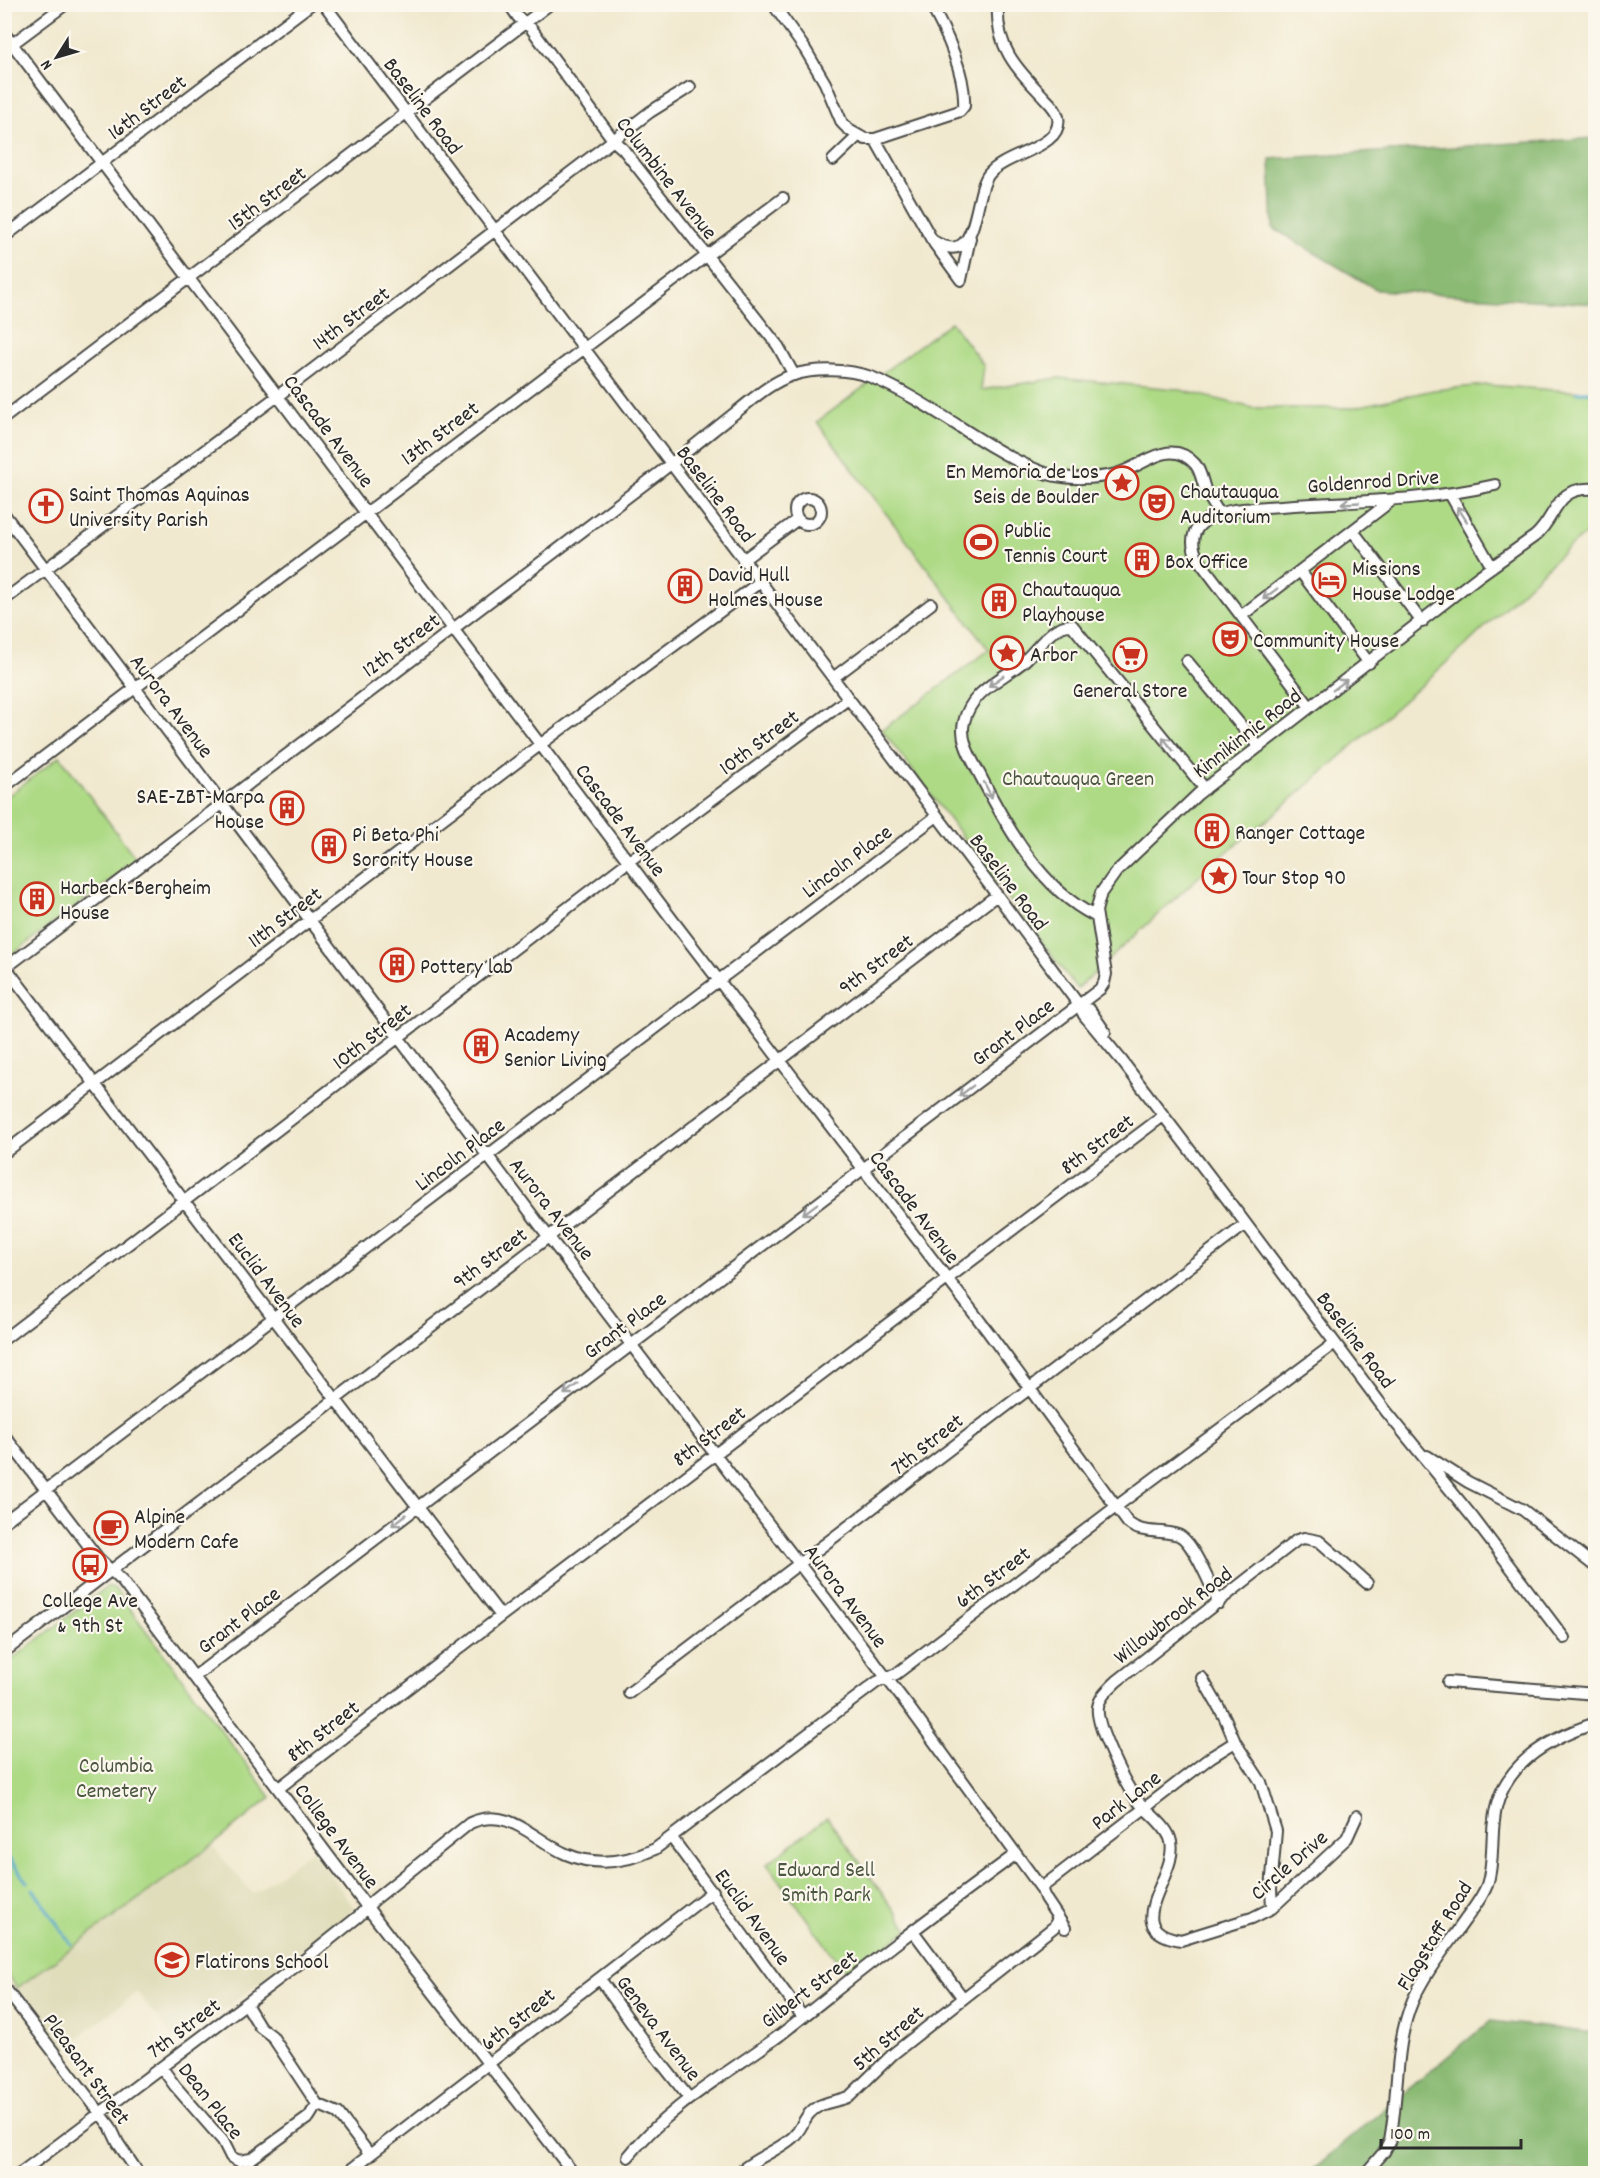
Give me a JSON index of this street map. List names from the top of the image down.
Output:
{
  "streets": {
    "street": [
      "Baseline Road",
      "16th Street",
      "Columbine Avenue",
      "15th Street",
      "14th Street",
      "Cascade Avenue",
      "13th Street",
      "Goldenrod Drive",
      "12th Street",
      "Aurora Avenue",
      "Kinnikinnic Road",
      "10th Street",
      "Lincoln Place",
      "11th Street",
      "9th Street",
      "Grant Place",
      "8th Street",
      "Euclid Avenue",
      "7th Street",
      "6th Street",
      "Willowbrook Road",
      "Park Lane",
      "College Avenue",
      "Circle Drive",
      "Flagstaff Road",
      "Gilbert Street",
      "Geneva Avenue",
      "5th Street",
      "Pleasant Street",
      "Dean Place"
    ]
  },
  "crossings": [
    ["Baseline Road", "15th Street"],
    ["Baseline Road", "14th Street"],
    ["Baseline Road", "13th Street"],
    ["Baseline Road", "12th Street"],
    ["Baseline Road", "10th Street"],
    ["Baseline Road", "Lincoln Place"],
    ["Baseline Road", "11th Street"],
    ["Baseline Road", "9th Street"],
    ["Baseline Road", "Grant Place"],
    ["Baseline Road", "8th Street"],
    ["Baseline Road", "7th Street"],
    ["Baseline Road", "6th Street"],
    ["16th Street", "Cascade Avenue"],
    ["Columbine Avenue", "15th Street"],
    ["Columbine Avenue", "14th Street"],
    ["Columbine Avenue", "13th Street"],
    ["Columbine Avenue", "12th Street"],
    ["15th Street", "Cascade Avenue"],
    ["14th Street", "Cascade Avenue"],
    ["14th Street", "Aurora Avenue"],
    ["Cascade Avenue", "13th Street"],
    ["Cascade Avenue", "12th Street"],
    ["Cascade Avenue", "10th Street"],
    ["Cascade Avenue", "Lincoln Place"],
    ["Cascade Avenue", "11th Street"],
    ["Cascade Avenue", "9th Street"],
    ["Cascade Avenue", "Grant Place"],
    ["Cascade Avenue", "8th Street"],
    ["Cascade Avenue", "7th Street"],
    ["Cascade Avenue", "6th Street"],
    ["Cascade Avenue", "Willowbrook Road"],
    ["13th Street", "Aurora Avenue"],
    ["Goldenrod Drive", "12th Street"],
    ["12th Street", "Aurora Avenue"],
    ["12th Street", "Euclid Avenue"],
    ["Aurora Avenue", "10th Street"],
    ["Aurora Avenue", "Lincoln Place"],
    ["Aurora Avenue", "11th Street"],
    ["Aurora Avenue", "9th Street"],
    ["Aurora Avenue", "Grant Place"],
    ["Aurora Avenue", "8th Street"],
    ["Aurora Avenue", "7th Street"],
    ["Aurora Avenue", "6th Street"],
    ["Aurora Avenue", "Park Lane"],
    ["Aurora Avenue", "Gilbert Street"],
    ["Aurora Avenue", "5th Street"],
    ["10th Street", "Euclid Avenue"],
    ["Lincoln Place", "Euclid Avenue"],
    ["Lincoln Place", "College Avenue"],
    ["11th Street", "Euclid Avenue"],
    ["9th Street", "Euclid Avenue"],
    ["9th Street", "College Avenue"],
    ["Grant Place", "Euclid Avenue"],
    ["Grant Place", "College Avenue"],
    ["8th Street", "Euclid Avenue"],
    ["8th Street", "College Avenue"],
    ["Euclid Avenue", "7th Street"],
    ["Euclid Avenue", "6th Street"],
    ["Euclid Avenue", "Gilbert Street"],
    ["7th Street", "6th Street"],
    ["7th Street", "College Avenue"],
    ["7th Street", "Pleasant Street"],
    ["7th Street", "Dean Place"],
    ["6th Street", "College Avenue"],
    ["6th Street", "Geneva Avenue"],
    ["Willowbrook Road", "Park Lane"],
    ["Willowbrook Road", "Circle Drive"],
    ["Park Lane", "Circle Drive"],
    ["Gilbert Street", "Geneva Avenue"]
  ],
  "one_way": ["Goldenrod Drive", "Grant Place"],
  "parks": ["Chautauqua Green", "Columbia Cemetery", "Edward Sell Smith Park"],
  "places": {
    "place": ["En Memoria de Los Seis de Boulder", "Arbor", "Tour Stop 90"],
    "theatre": ["Chautauqua Auditorium", "Community House"],
    "church": ["Saint Thomas Aquinas University Parish"],
    "sports": ["Public Tennis Court"],
    "building": [
      "Box Office",
      "David Hull Holmes House",
      "Chautauqua Playhouse",
      "SAE-ZBT-Marpa House",
      "Ranger Cottage",
      "Pi Beta Phi Sorority House",
      "Harbeck-Bergheim House",
      "Pottery lab",
      "Academy Senior Living"
    ],
    "hotel": ["Missions House Lodge"],
    "supermarket": ["General Store"],
    "cafe": ["Alpine Modern Cafe"],
    "bus stop": ["College Ave & 9th St"],
    "school or university": ["Flatirons School"]
  },
  "scale_bar": "100 m",
  "north": "bottom left"
}
